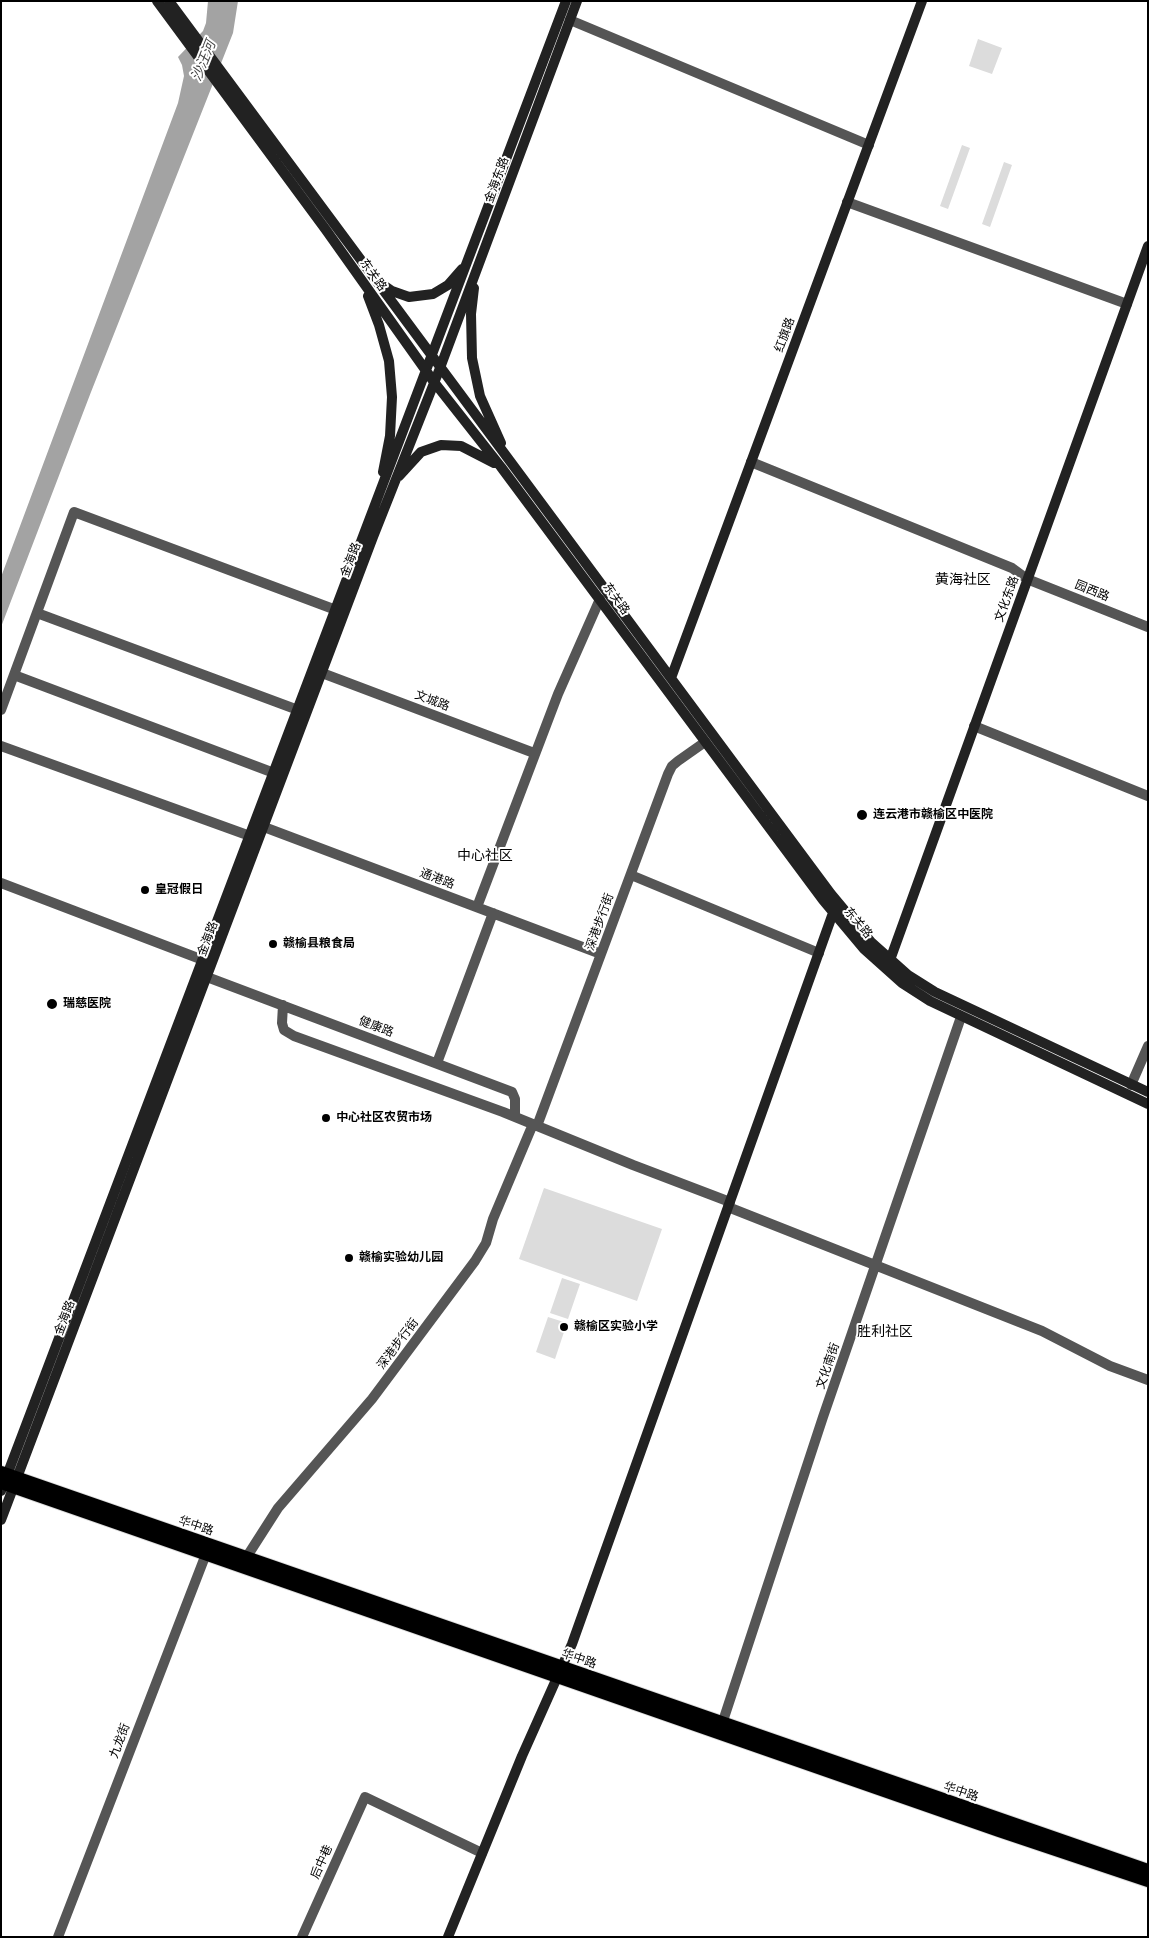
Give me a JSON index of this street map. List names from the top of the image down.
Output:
{
  "streets": {
    "main road": [
      "金海东路",
      "东关路",
      "红旗路",
      "金海路",
      "文化东路",
      "华中路"
    ],
    "street": [
      "园西路",
      "文城路",
      "通港路",
      "深港步行街",
      "健康路",
      "文化南街",
      "九龙街",
      "后中巷"
    ]
  },
  "crossings": [
    ["金海东路", "东关路"],
    ["金海东路", "金海路"],
    ["东关路", "红旗路"],
    ["东关路", "金海路"],
    ["东关路", "文化东路"],
    ["东关路", "深港步行街"],
    ["东关路", "文化南街"],
    ["红旗路", "园西路"],
    ["金海路", "文城路"],
    ["金海路", "通港路"],
    ["金海路", "健康路"],
    ["金海路", "华中路"],
    ["园西路", "文化东路"],
    ["通港路", "深港步行街"],
    ["深港步行街", "华中路"],
    ["文化南街", "华中路"],
    ["华中路", "九龙街"]
  ],
  "districts": ["黄海社区", "中心社区", "胜利社区"],
  "water": ["沙汪河"],
  "places": [
    "连云港市赣榆区中医院",
    "皇冠假日",
    "赣榆县粮食局",
    "瑞慈医院",
    "中心社区农贸市场",
    "赣榆实验幼儿园",
    "赣榆区实验小学"
  ]
}
